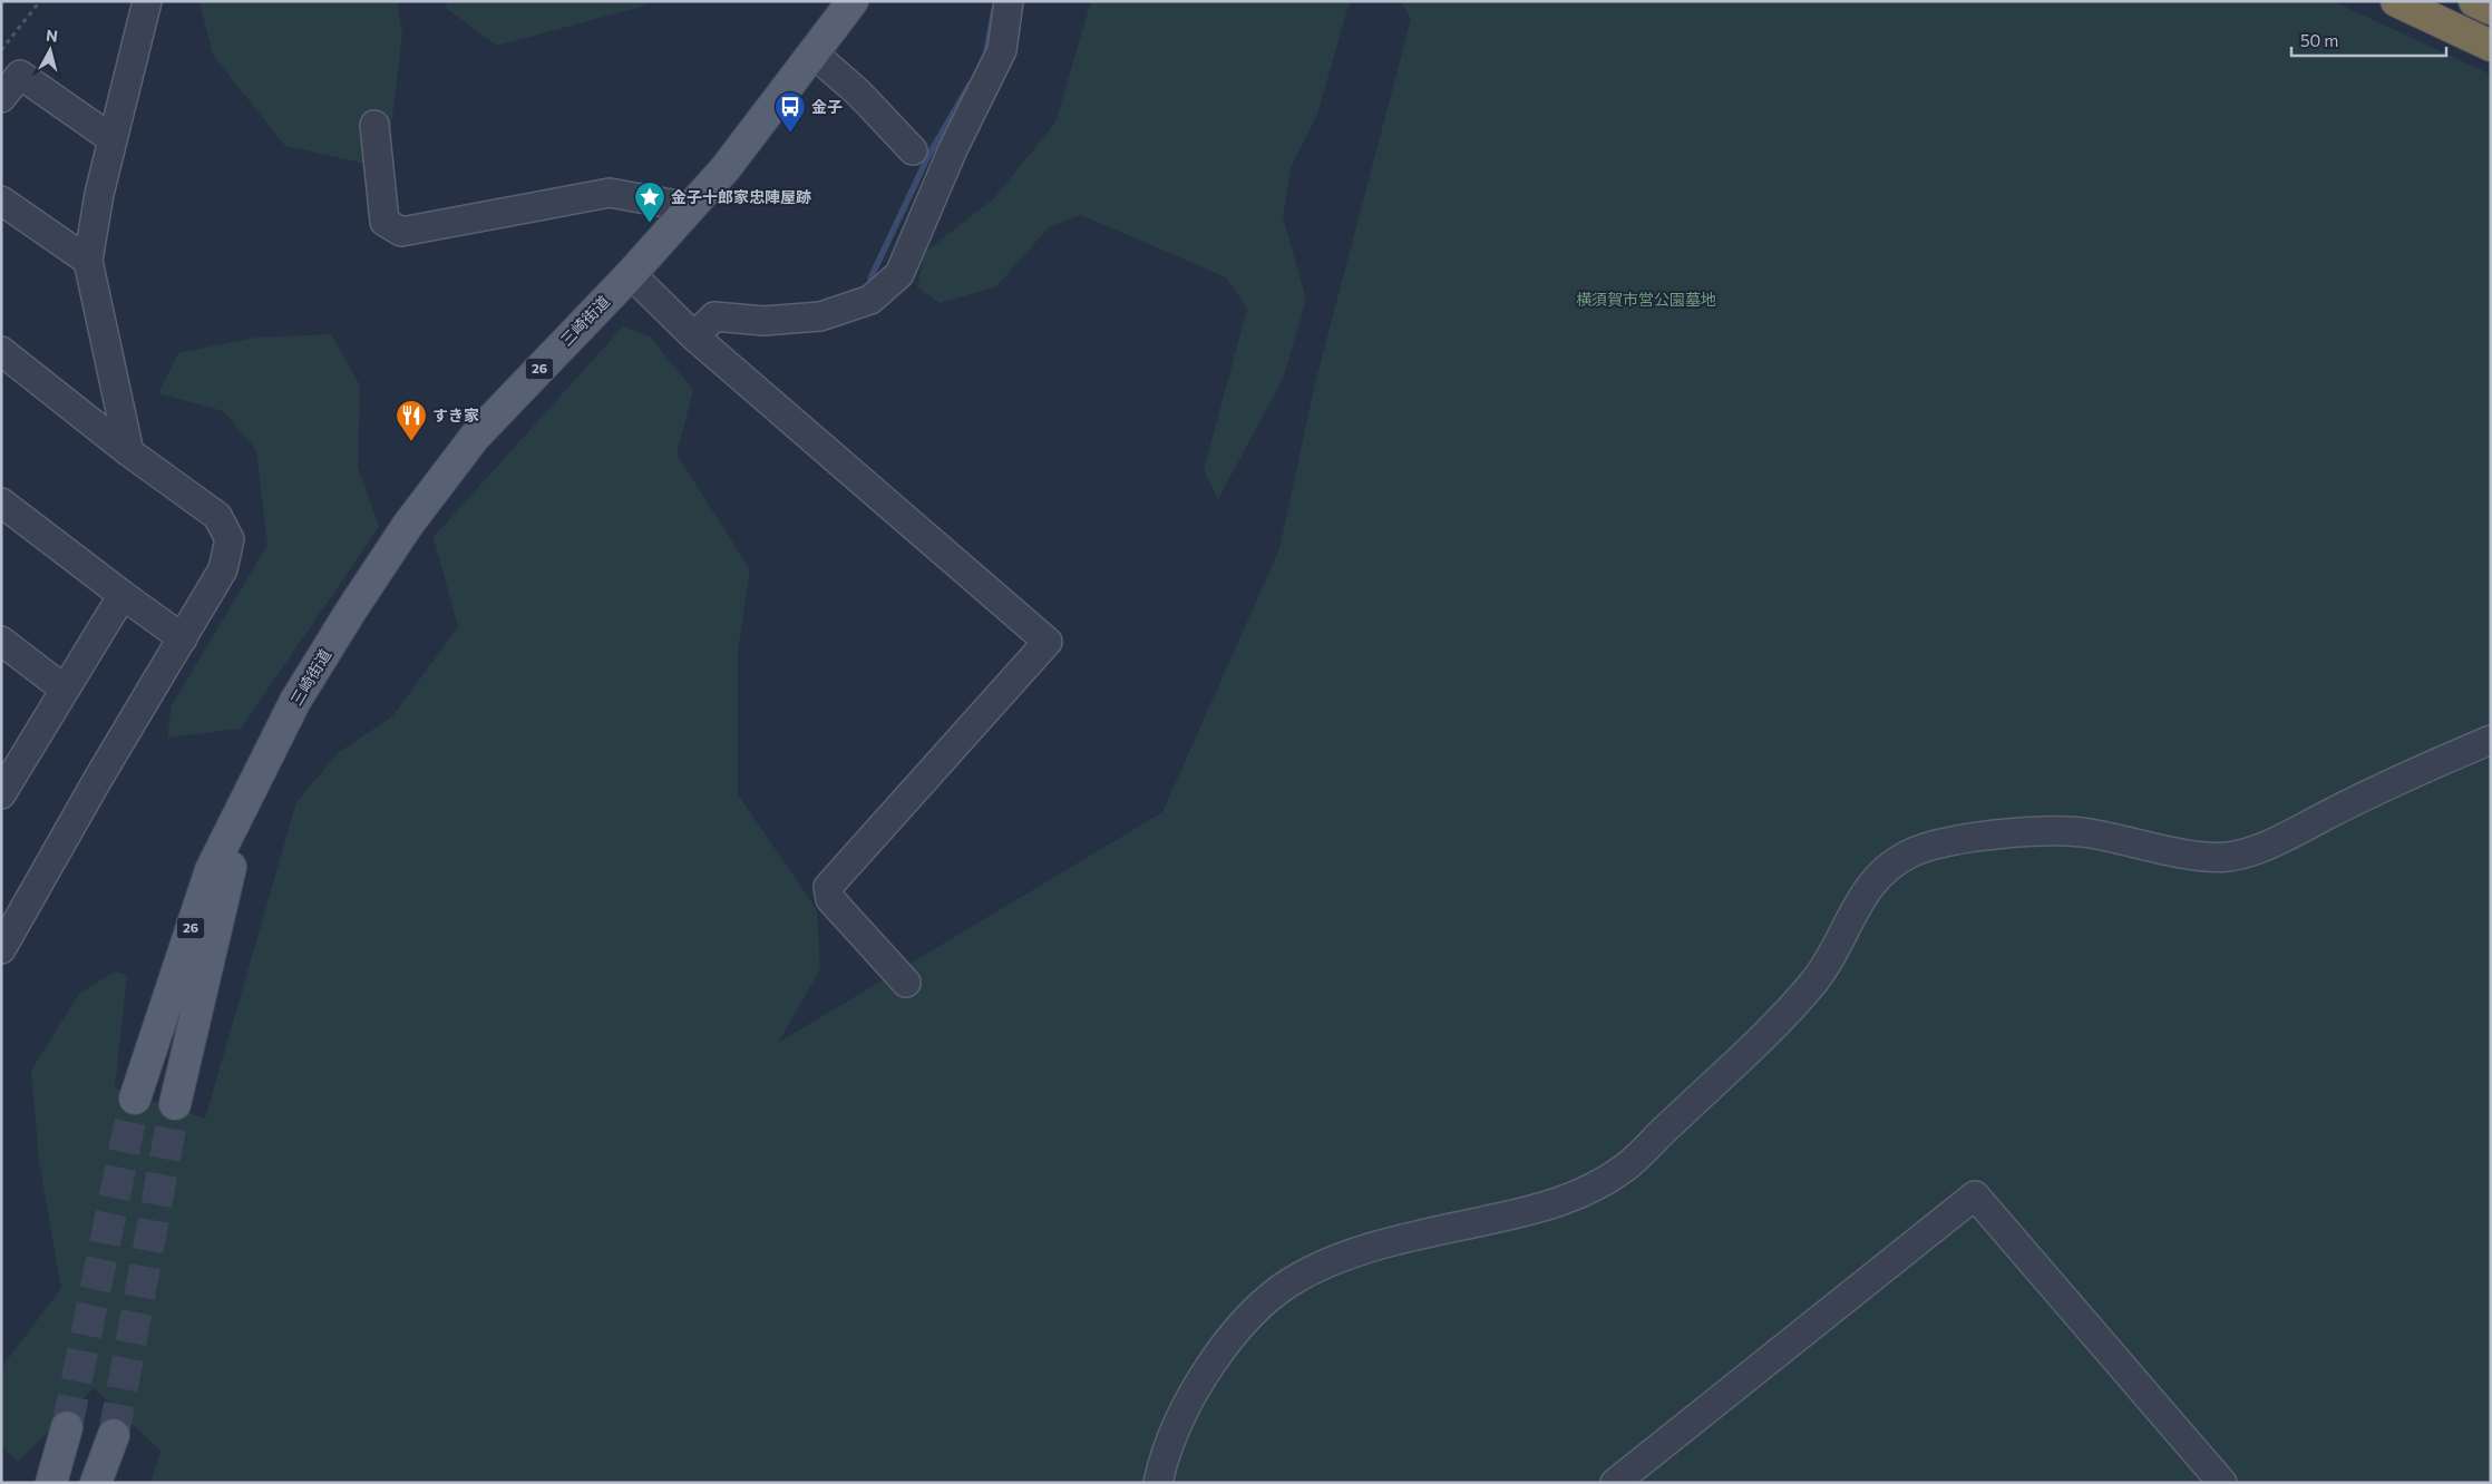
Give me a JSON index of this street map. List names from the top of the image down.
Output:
{
  "streets": {
    "main road": ["三崎街道", "26"]
  },
  "parks": ["横須賀市営公園墓地"],
  "places": {
    "bus stop": ["金子"],
    "place": ["金子十郎家忠陣屋跡"],
    "restaurant": ["すき家"]
  },
  "scale_bar": "50 m",
  "north": "top"
}
